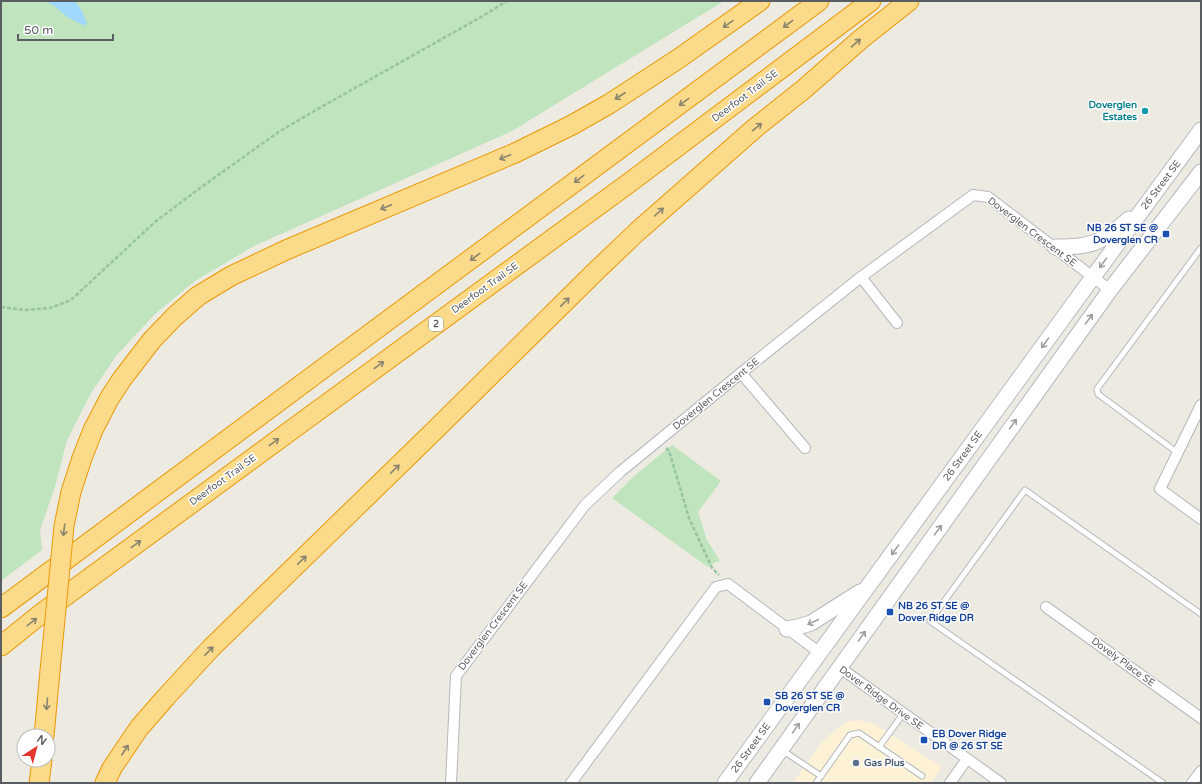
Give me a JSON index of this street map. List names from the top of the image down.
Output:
{
  "streets": {
    "highway": ["Deerfoot Trail SE", "2"],
    "street": [
      "26 Street SE",
      "Doverglen Crescent SE",
      "Dovely Place SE",
      "Dover Ridge Drive SE"
    ]
  },
  "crossings": [
    ["26 Street SE", "Doverglen Crescent SE"],
    ["26 Street SE", "Dover Ridge Drive SE"]
  ],
  "places": {
    "other": ["Doverglen Estates", "Gas Plus"],
    "transit": [
      "NB 26 ST SE @ Doverglen CR",
      "NB 26 ST SE @ Dover Ridge DR",
      "SB 26 ST SE @ Doverglen CR",
      "EB Dover Ridge DR @ 26 ST SE"
    ]
  },
  "scale_bar": "50 m",
  "north": "top right"
}
